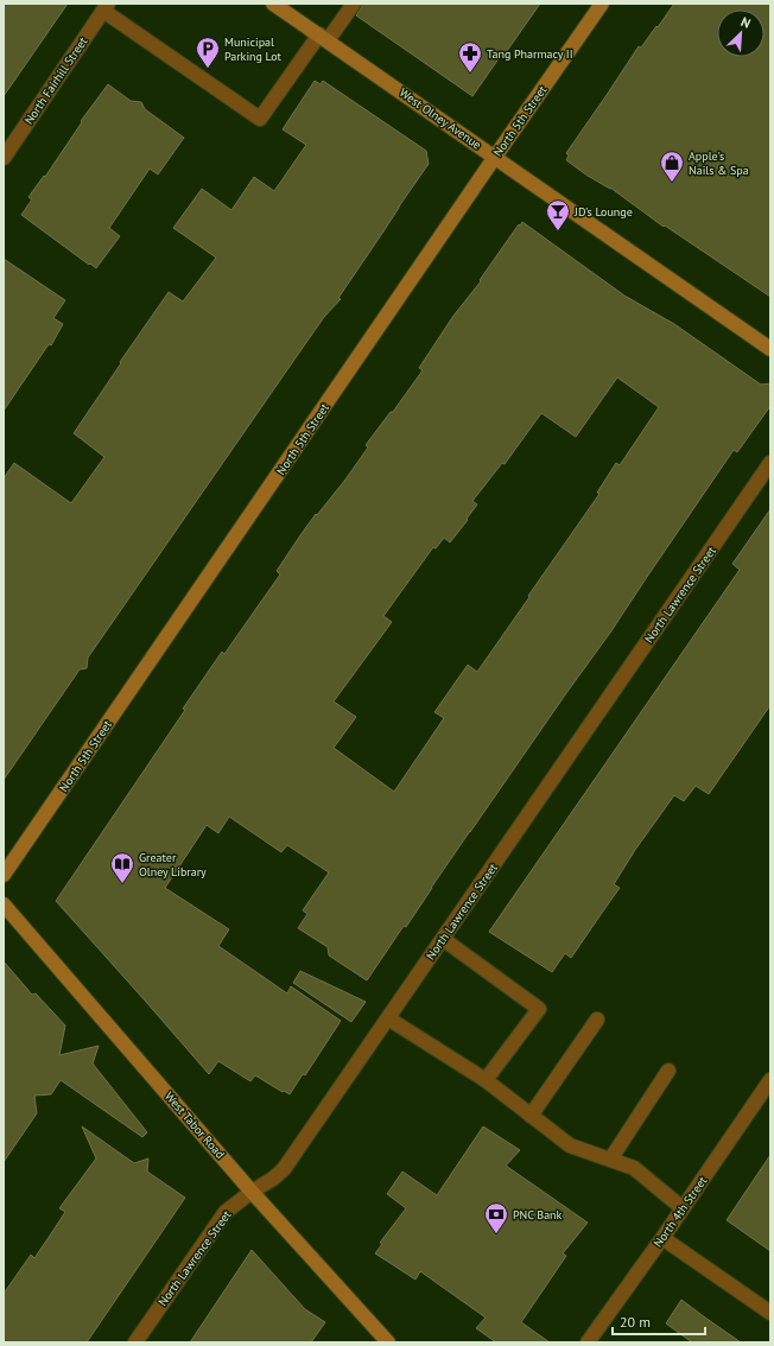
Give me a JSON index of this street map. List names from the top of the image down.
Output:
{
  "streets": {
    "street": [
      "North Fairhill Street",
      "West Olney Avenue",
      "North 5th Street",
      "North Lawrence Street",
      "West Tabor Road",
      "North 4th Street"
    ]
  },
  "crossings": [
    ["West Olney Avenue", "North 5th Street"],
    ["North Lawrence Street", "West Tabor Road"]
  ],
  "places": {
    "parking": ["Municipal Parking Lot"],
    "pharmacy": ["Tang Pharmacy II"],
    "shop": ["Apple's Nails & Spa"],
    "bar": ["JD's Lounge"],
    "library": ["Greater Olney Library"],
    "bank": ["PNC Bank"]
  },
  "scale_bar": "20 m",
  "north": "top right"
}
